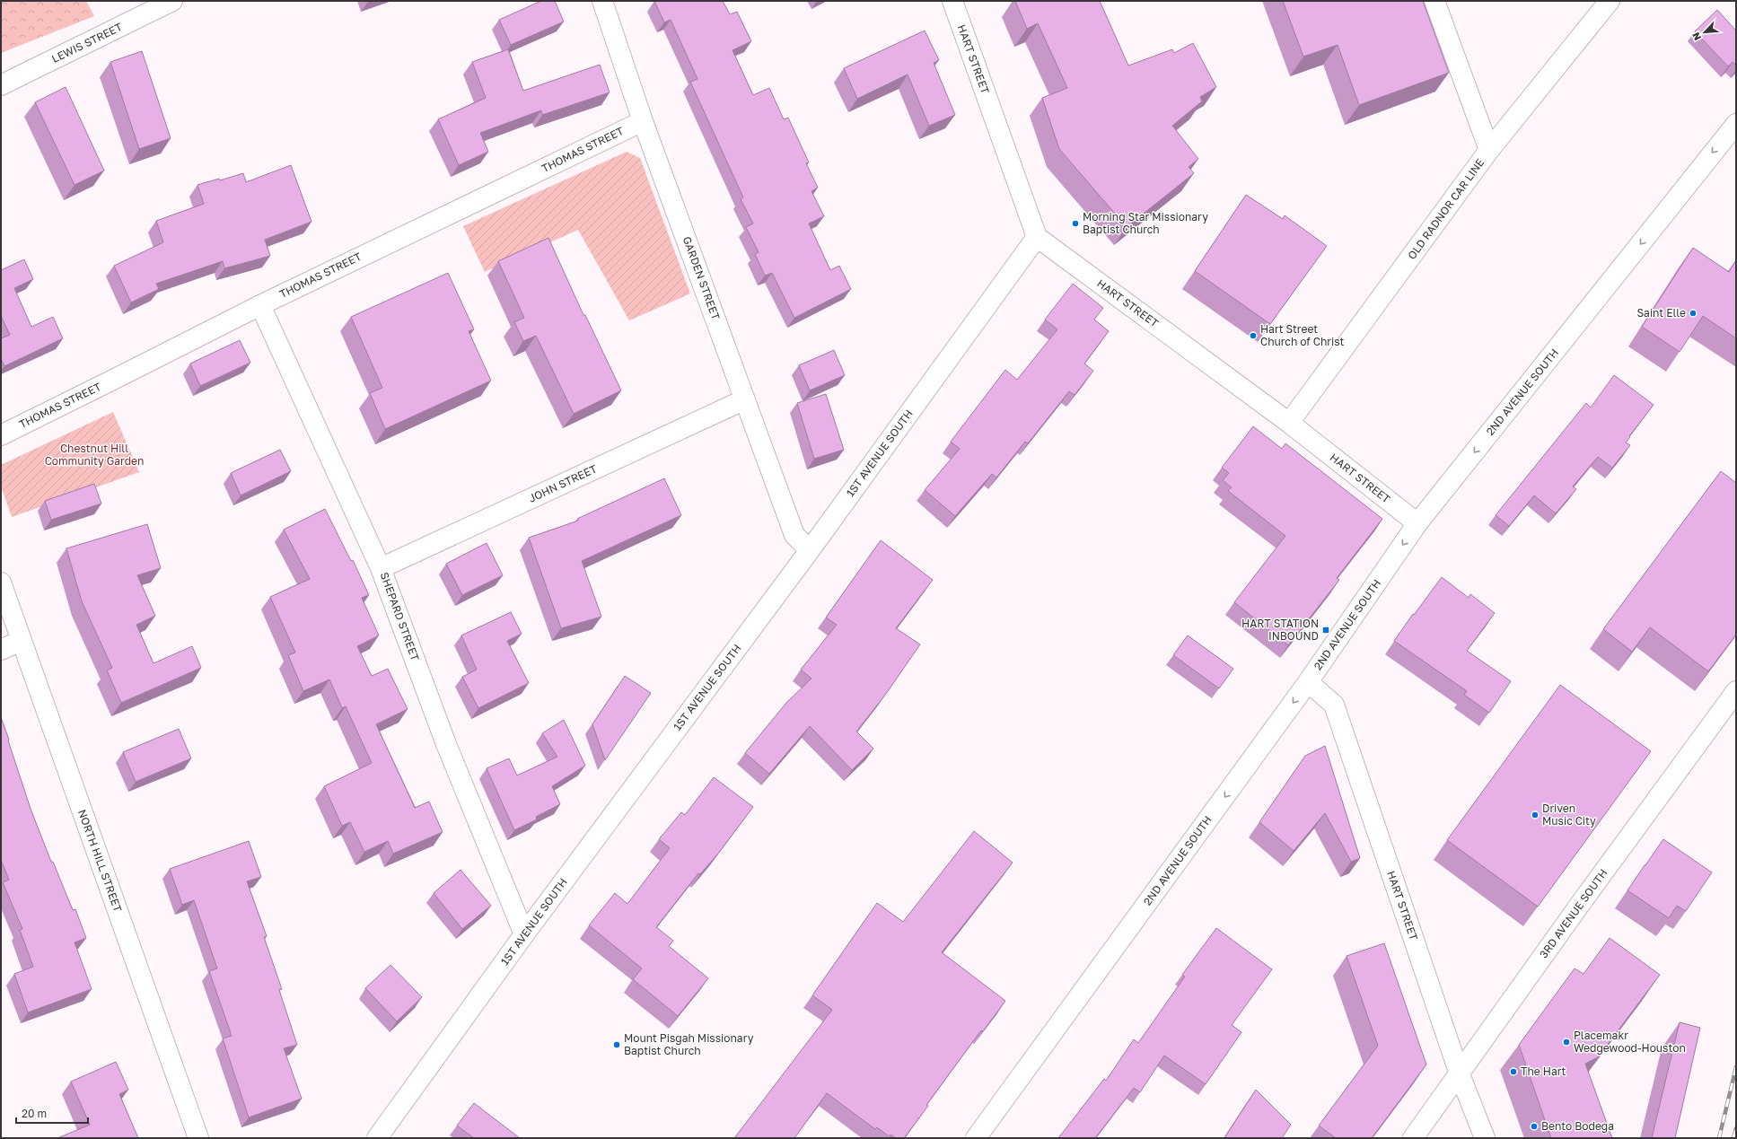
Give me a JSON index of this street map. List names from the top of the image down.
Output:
{
  "streets": {
    "street": [
      "LEWIS STREET",
      "HART STREET",
      "THOMAS STREET",
      "OLD RADNOR CAR LINE",
      "GARDEN STREET",
      "2ND AVENUE SOUTH",
      "1ST AVENUE SOUTH",
      "JOHN STREET",
      "SHEPARD STREET",
      "NORTH HILL STREET",
      "3RD AVENUE SOUTH"
    ]
  },
  "crossings": [
    ["HART STREET", "OLD RADNOR CAR LINE"],
    ["HART STREET", "2ND AVENUE SOUTH"],
    ["HART STREET", "1ST AVENUE SOUTH"],
    ["HART STREET", "3RD AVENUE SOUTH"],
    ["THOMAS STREET", "GARDEN STREET"],
    ["THOMAS STREET", "SHEPARD STREET"],
    ["GARDEN STREET", "1ST AVENUE SOUTH"],
    ["GARDEN STREET", "JOHN STREET"],
    ["1ST AVENUE SOUTH", "SHEPARD STREET"],
    ["JOHN STREET", "SHEPARD STREET"]
  ],
  "one_way": ["2ND AVENUE SOUTH"],
  "parks": ["Chestnut Hill Community Garden"],
  "places": {
    "other": [
      "Morning Star Missionary Baptist Church",
      "Saint Elle",
      "Hart Street Church of Christ",
      "Driven Music City",
      "Placemakr Wedgewood-Houston",
      "Mount Pisgah Missionary Baptist Church",
      "The Hart",
      "Bento Bodega"
    ],
    "transit": ["HART STATION INBOUND"]
  },
  "scale_bar": "20 m",
  "north": "bottom left"
}
